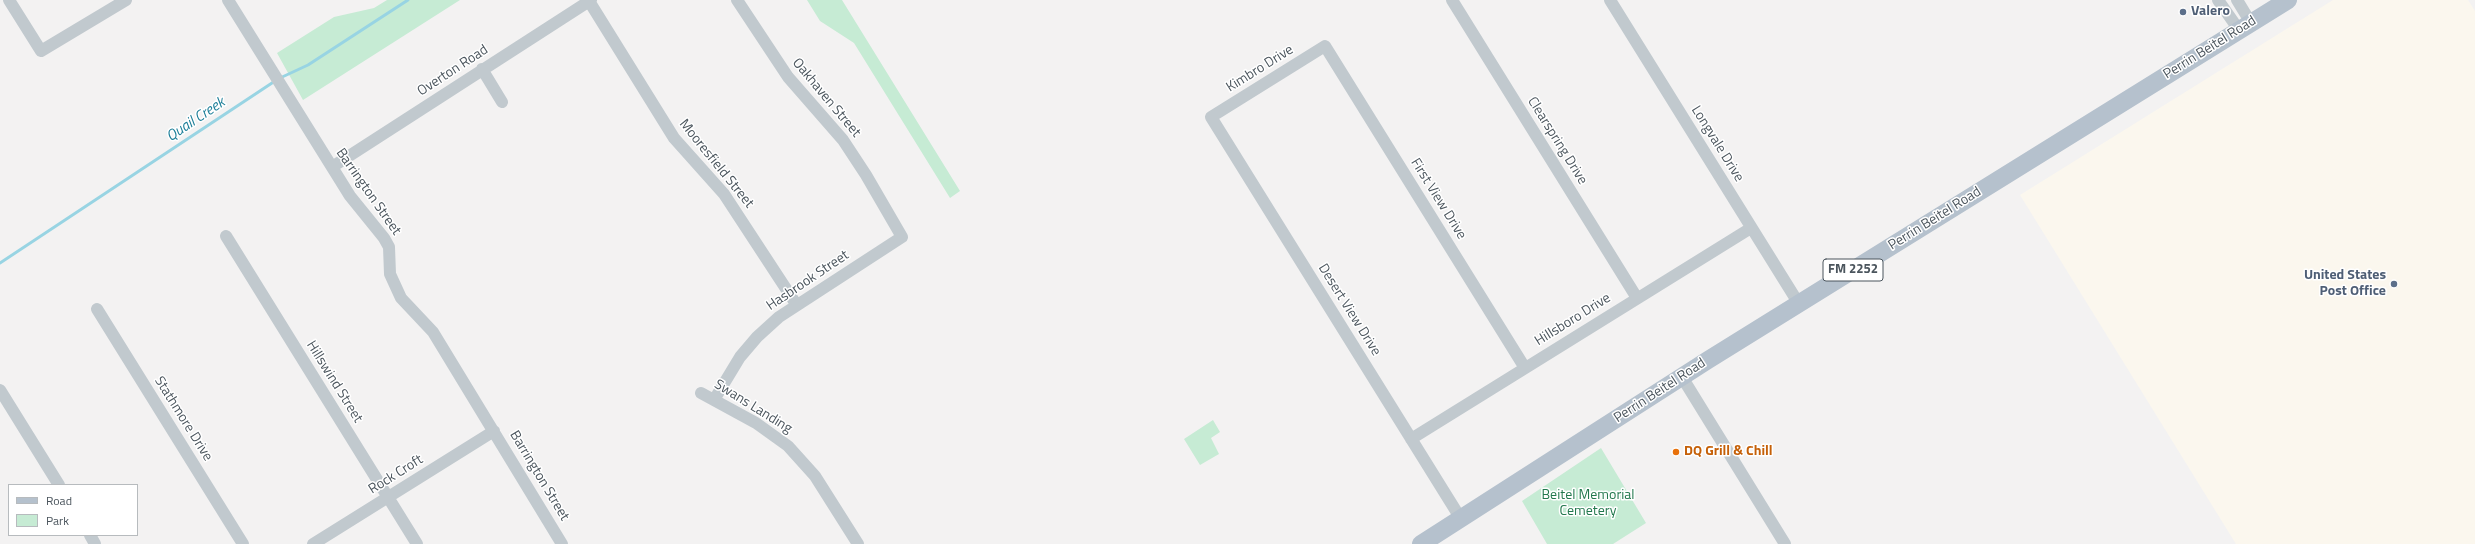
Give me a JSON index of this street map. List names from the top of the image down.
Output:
{
  "streets": {
    "main road": ["Perrin Beitel Road", "FM 2252"],
    "street": [
      "Kimbro Drive",
      "Overton Road",
      "Oakhaven Street",
      "Clearspring Drive",
      "Longvale Drive",
      "Mooresfield Street",
      "Barrington Street",
      "First View Drive",
      "Hasbrook Street",
      "Desert View Drive",
      "Hillsboro Drive",
      "Hillswind Street",
      "Swans Landing",
      "Stathmore Drive",
      "Rock Croft"
    ]
  },
  "crossings": [
    ["Perrin Beitel Road", "Longvale Drive"],
    ["Perrin Beitel Road", "Desert View Drive"],
    ["Kimbro Drive", "First View Drive"],
    ["Kimbro Drive", "Desert View Drive"],
    ["Overton Road", "Mooresfield Street"],
    ["Overton Road", "Barrington Street"],
    ["Oakhaven Street", "Hasbrook Street"],
    ["Clearspring Drive", "Hillsboro Drive"],
    ["Longvale Drive", "Hillsboro Drive"],
    ["Mooresfield Street", "Hasbrook Street"],
    ["Barrington Street", "Rock Croft"],
    ["First View Drive", "Hillsboro Drive"],
    ["Hasbrook Street", "Swans Landing"],
    ["Desert View Drive", "Hillsboro Drive"],
    ["Hillswind Street", "Rock Croft"]
  ],
  "water": ["Quail Creek"],
  "parks": ["Beitel Memorial Cemetery"],
  "places": ["Valero", "United States Post Office", "DQ Grill & Chill"],
  "legend": ["Road", "Park"]
}
